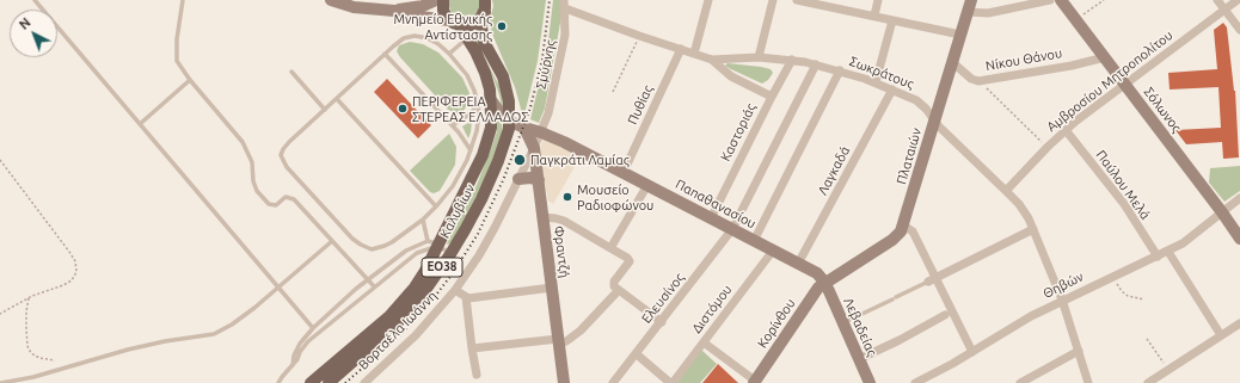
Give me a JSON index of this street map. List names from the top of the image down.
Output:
{
  "streets": {
    "main road": [
      "Σόλωνος",
      "Πλαταιών",
      "Παπαθανασίου",
      "Καλυβίων",
      "Φραντζή",
      "ΕΟ38",
      "Κορίνθου",
      "Λεβαδείας"
    ],
    "street": [
      "Νίκου Θάνου",
      "Σμύρνης",
      "Σωκράτους",
      "Αμβροσίου Μητροπολίτου",
      "Πυθίας",
      "Καστοριάς",
      "Λαγκαδά",
      "Παύλου Μελά",
      "Θηβών",
      "Ελευσίνος",
      "Διστόμου",
      "Βορτσέλα Ιωάννη"
    ]
  },
  "crossings": [
    ["Νίκου Θάνου", "Σόλωνος"],
    ["Νίκου Θάνου", "Πλαταιών"],
    ["Σμύρνης", "Σωκράτους"],
    ["Σμύρνης", "Παπαθανασίου"],
    ["Σμύρνης", "Φραντζή"],
    ["Σμύρνης", "Βορτσέλα Ιωάννη"],
    ["Σωκράτους", "Αμβροσίου Μητροπολίτου"],
    ["Σωκράτους", "Πυθίας"],
    ["Σωκράτους", "Καστοριάς"],
    ["Σωκράτους", "Πλαταιών"],
    ["Σωκράτους", "Λαγκαδά"],
    ["Σωκράτους", "Θηβών"],
    ["Σωκράτους", "Ελευσίνος"],
    ["Αμβροσίου Μητροπολίτου", "Σόλωνος"],
    ["Αμβροσίου Μητροπολίτου", "Παύλου Μελά"],
    ["Πυθίας", "Παπαθανασίου"],
    ["Σόλωνος", "Θηβών"],
    ["Καστοριάς", "Παπαθανασίου"],
    ["Πλαταιών", "Παπαθανασίου"],
    ["Πλαταιών", "Κορίνθου"],
    ["Πλαταιών", "Λεβαδείας"],
    ["Λαγκαδά", "Παπαθανασίου"],
    ["Παύλου Μελά", "Θηβών"],
    ["Παπαθανασίου", "Καλυβίων"],
    ["Παπαθανασίου", "Φραντζή"],
    ["Παπαθανασίου", "Ελευσίνος"],
    ["Παπαθανασίου", "Διστόμου"],
    ["Παπαθανασίου", "Κορίνθου"],
    ["Παπαθανασίου", "Λεβαδείας"],
    ["Καλυβίων", "ΕΟ38"],
    ["Φραντζή", "Βορτσέλα Ιωάννη"],
    ["Κορίνθου", "Λεβαδείας"]
  ],
  "places": [
    "Μνημείο Εθνικής Αντίστασης",
    "ΠΕΡΙΦΕΡΕΙΑ ΣΤΕΡΕΑΣ ΕΛΛΑΔΟΣ",
    "Παγκράτι Λαμίας",
    "Μουσείο Ραδιοφώνου"
  ],
  "north": "top left"
}
